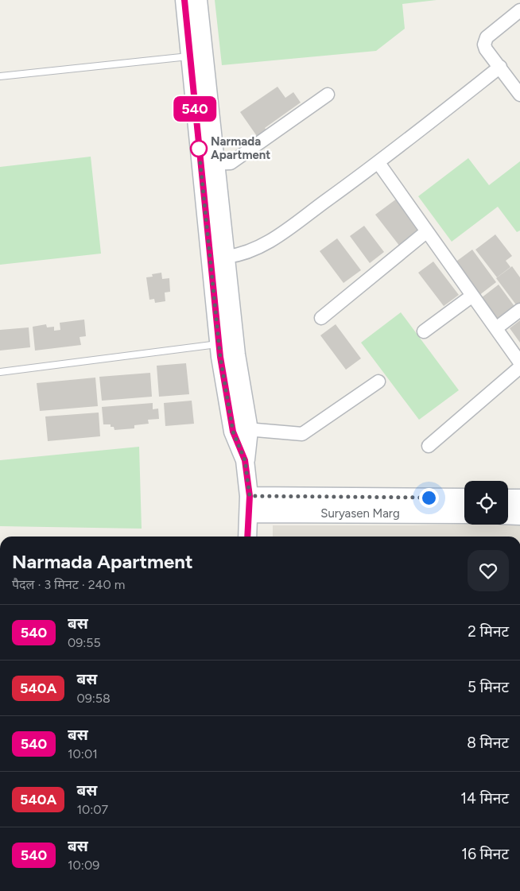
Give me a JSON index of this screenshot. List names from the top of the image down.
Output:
{
  "streets": {
    "street": ["Suryasen Marg"]
  },
  "places": ["Narmada Apartment"],
  "lines": ["bus line 540"],
  "page": {
    "on_map": "540",
    "heading": ["Narmada Apartment", "पैदल · 3 मिनट · 240 m"],
    "list": [
      {
        "mark": "540",
        "name": "बस",
        "note": "09:55",
        "value": "2 मिनट"
      },
      {
        "mark": "540A",
        "name": "बस",
        "note": "09:58",
        "value": "5 मिनट"
      },
      {
        "mark": "540",
        "name": "बस",
        "note": "10:01",
        "value": "8 मिनट"
      },
      {
        "mark": "540A",
        "name": "बस",
        "note": "10:07",
        "value": "14 मिनट"
      },
      {
        "mark": "540",
        "name": "बस",
        "note": "10:09",
        "value": "16 मिनट"
      }
    ]
  }
}
